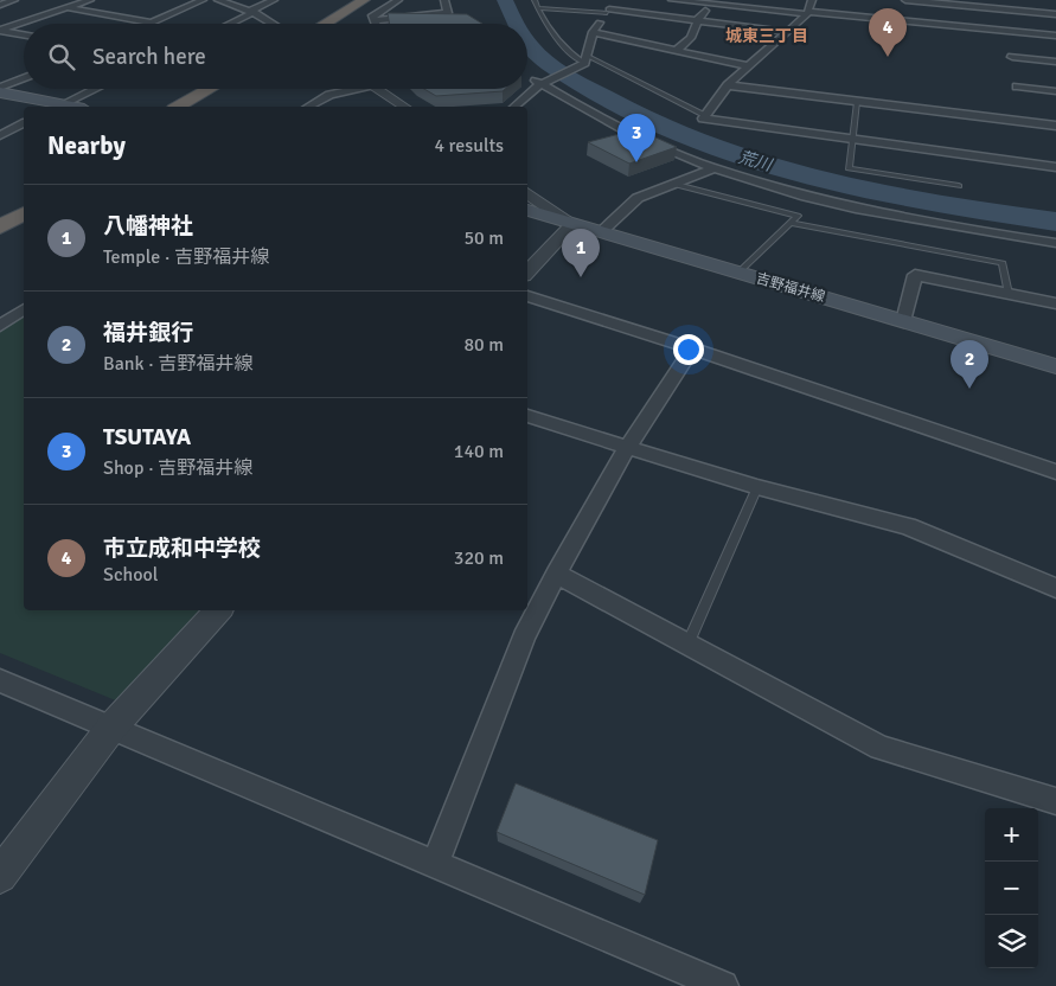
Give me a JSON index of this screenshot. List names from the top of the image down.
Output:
{
  "streets": {
    "main road": ["吉野福井線"]
  },
  "districts": ["城東三丁目"],
  "water": ["荒川"],
  "page": {
    "pins": [
      "4",
      "3",
      "1",
      "2"
    ],
    "search": "Search here",
    "heading": ["Nearby", "4 results"],
    "list": [
      {
        "mark": "1",
        "name": "八幡神社",
        "note": "Temple · 吉野福井線",
        "value": "50 m"
      },
      {
        "mark": "2",
        "name": "福井銀行",
        "note": "Bank · 吉野福井線",
        "value": "80 m"
      },
      {
        "mark": "3",
        "name": "TSUTAYA",
        "note": "Shop · 吉野福井線",
        "value": "140 m"
      },
      {
        "mark": "4",
        "name": "市立成和中学校",
        "note": "School",
        "value": "320 m"
      }
    ],
    "map_buttons": ["+", "−"]
  }
}
